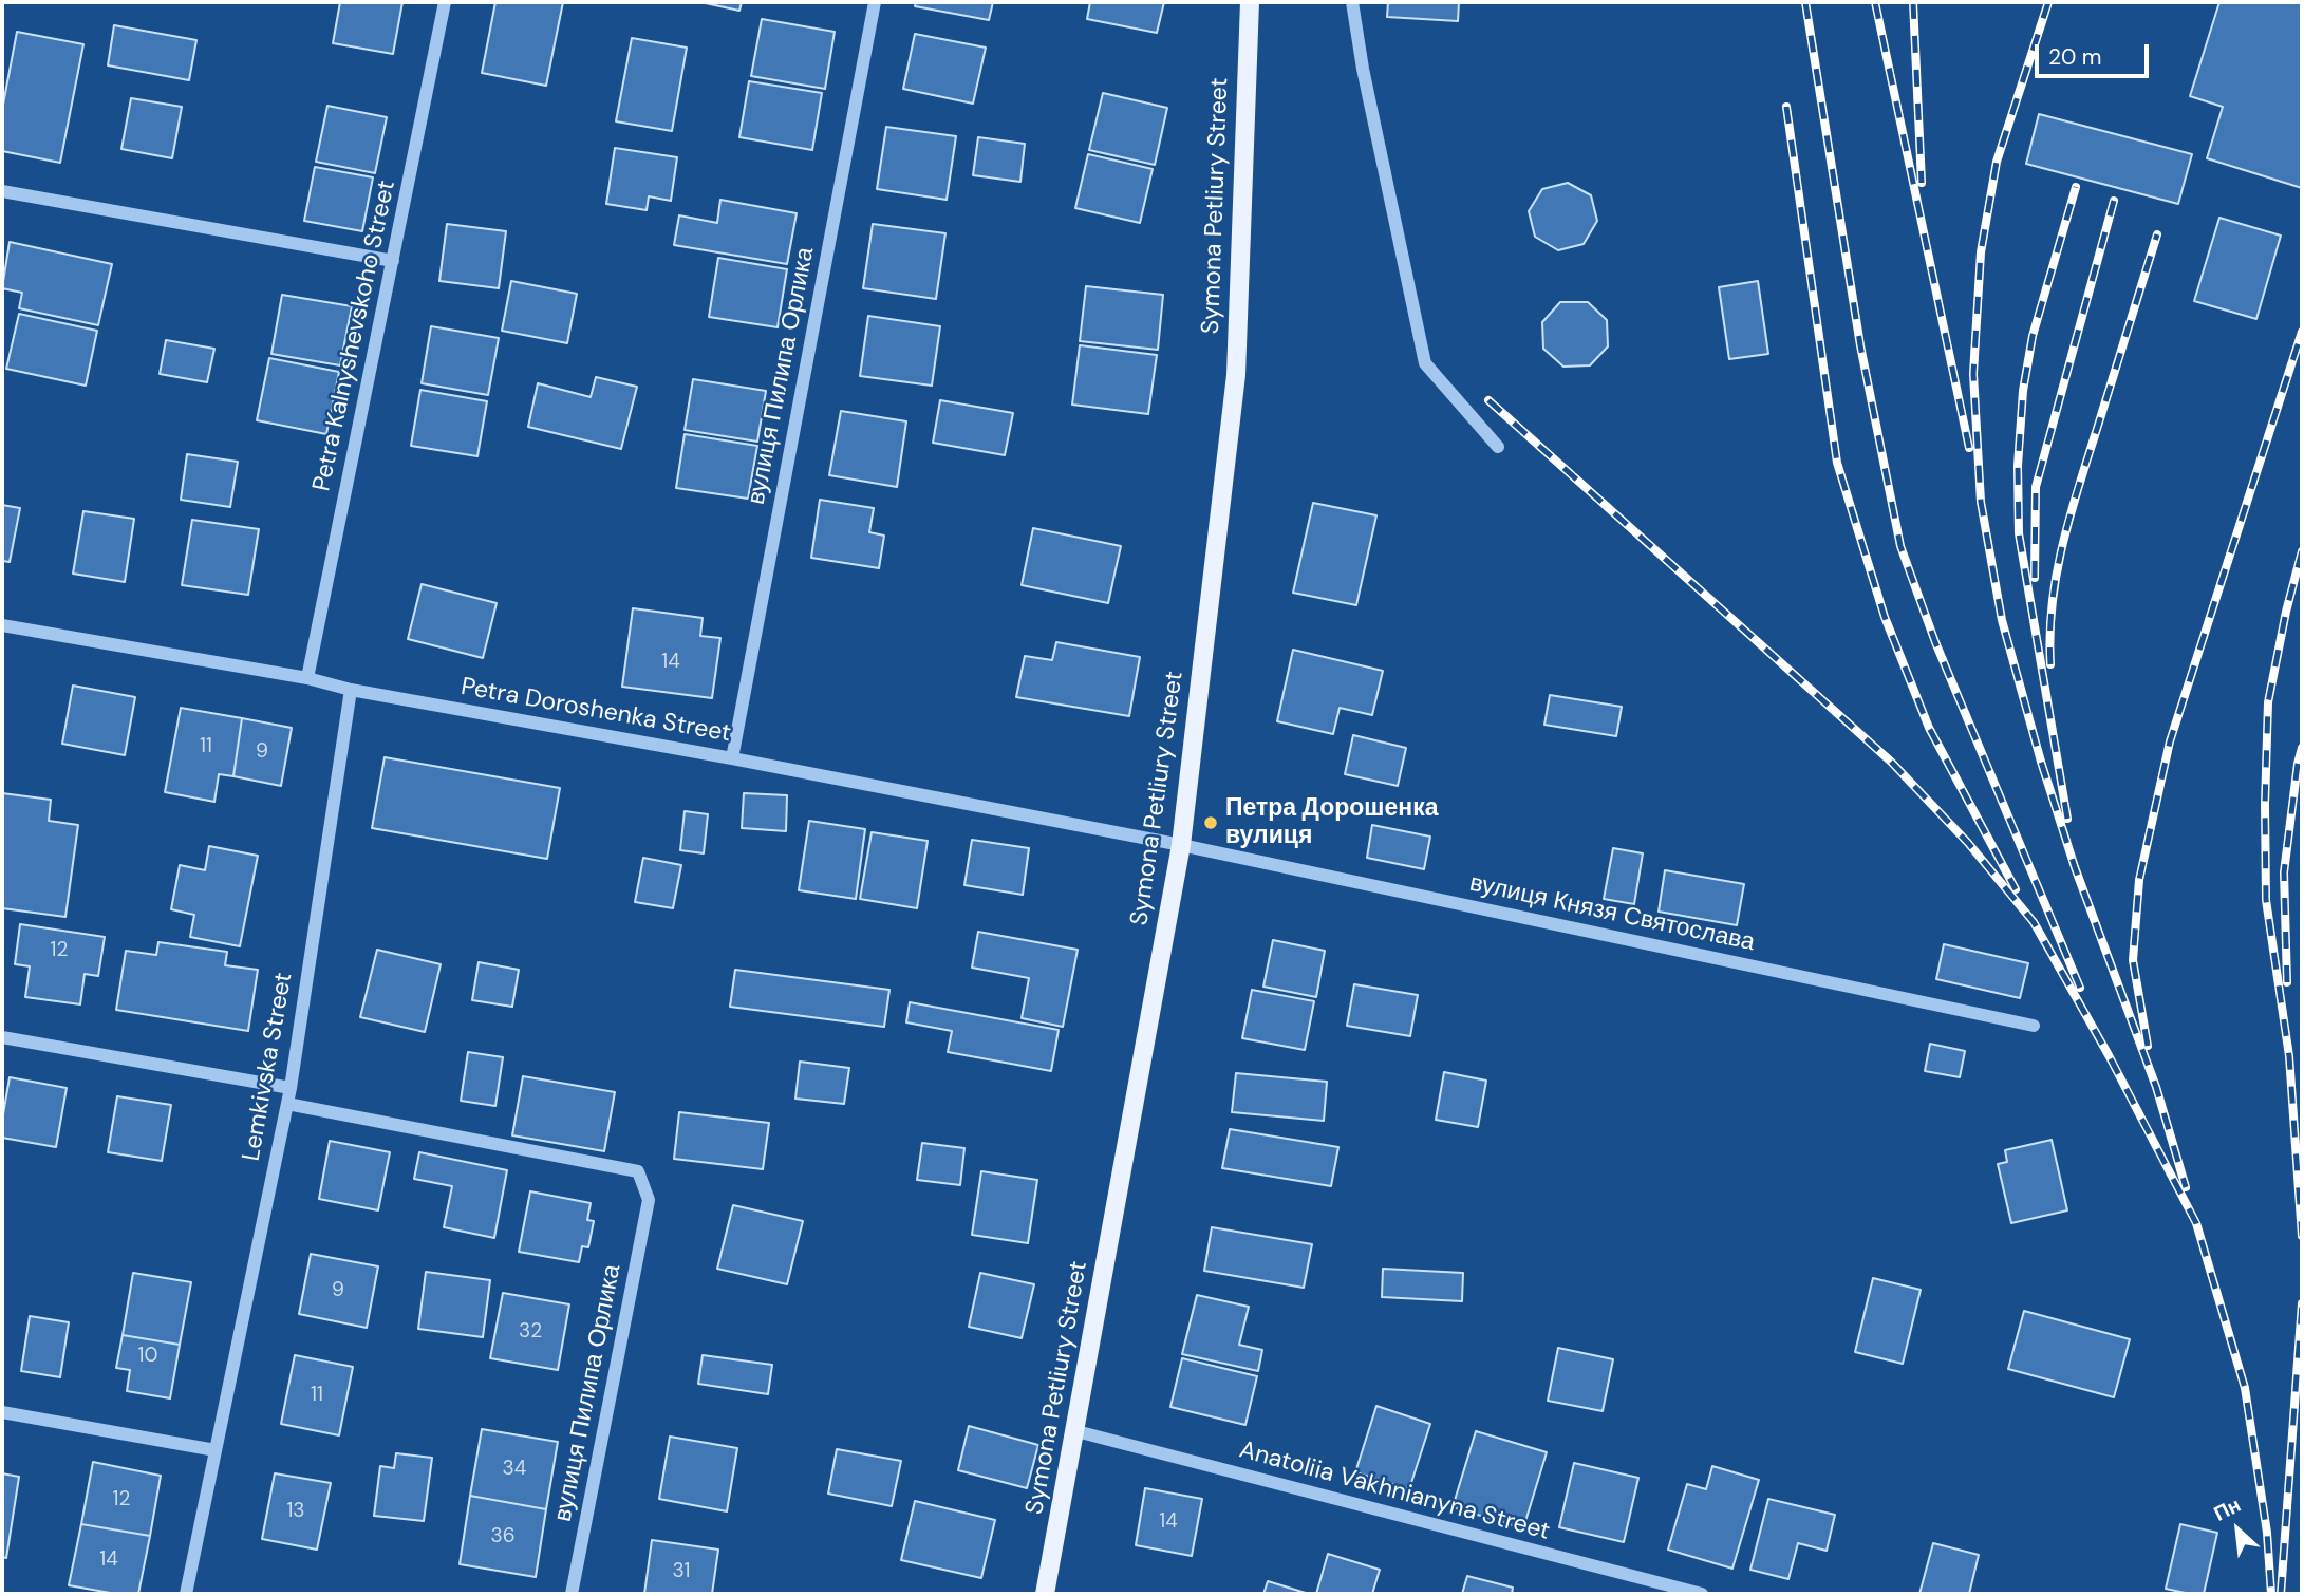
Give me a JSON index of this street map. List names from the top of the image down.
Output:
{
  "streets": {
    "main road": ["Symona Petliury Street"],
    "street": [
      "Petra Kalnyshevskoho Street",
      "вулиця Пилипа Орлика",
      "Petra Doroshenka Street",
      "вулиця Князя Святослава",
      "Lemkivska Street",
      "Anatoliia Vakhnianyna Street"
    ]
  },
  "crossings": [
    ["Symona Petliury Street", "Petra Doroshenka Street"],
    ["Symona Petliury Street", "вулиця Князя Святослава"],
    ["Symona Petliury Street", "Anatoliia Vakhnianyna Street"],
    ["Petra Kalnyshevskoho Street", "Petra Doroshenka Street"],
    ["вулиця Пилипа Орлика", "Petra Doroshenka Street"],
    ["вулиця Пилипа Орлика", "Lemkivska Street"],
    ["Petra Doroshenka Street", "вулиця Князя Святослава"],
    ["Petra Doroshenka Street", "Lemkivska Street"]
  ],
  "places": ["Петра Дорошенка вулиця"],
  "house_numbers": [
    "14",
    "11",
    "9",
    "12",
    "9",
    "32",
    "10",
    "11",
    "34",
    "12",
    "13",
    "14",
    "36",
    "14",
    "31"
  ],
  "scale_bar": "20 m",
  "north": "top left"
}
